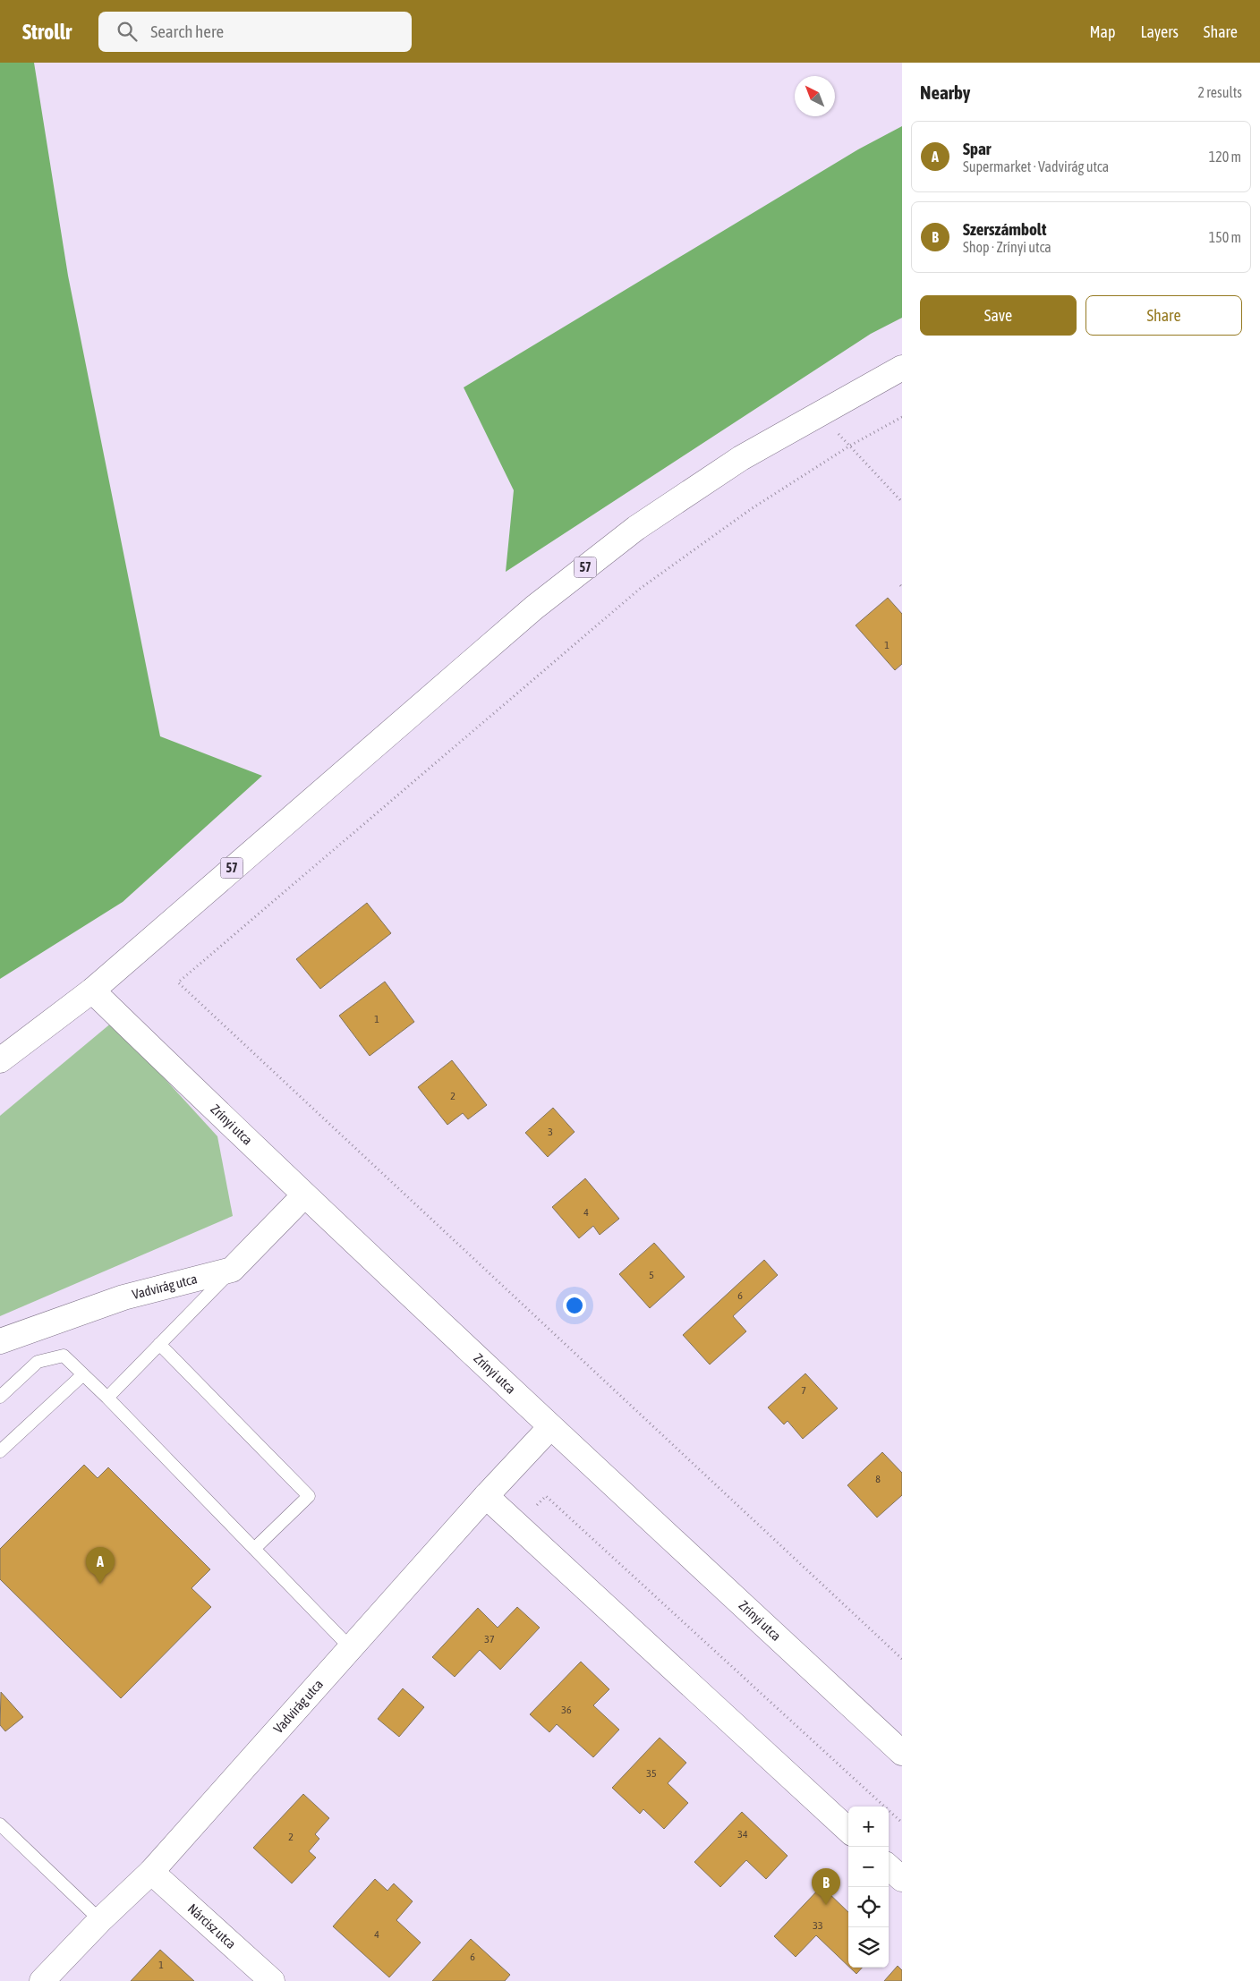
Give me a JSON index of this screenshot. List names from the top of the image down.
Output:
{
  "streets": {
    "main road": [
      "57",
      "Zrínyi utca",
      "Vadvirág utca",
      "Nárcisz utca"
    ]
  },
  "crossings": [
    ["57", "Zrínyi utca"],
    ["Zrínyi utca", "Vadvirág utca"],
    ["Vadvirág utca", "Nárcisz utca"]
  ],
  "house_numbers": [
    "1",
    "1",
    "2",
    "3",
    "4",
    "5",
    "6",
    "7",
    "8",
    "37",
    "36",
    "35",
    "34",
    "2",
    "33",
    "4",
    "6",
    "1"
  ],
  "north": "top left",
  "page": {
    "header": "Strollr",
    "search": "Search here",
    "nav": ["Map", "Layers", "Share"],
    "heading": ["Nearby", "2 results"],
    "list": [
      {
        "mark": "A",
        "name": "Spar",
        "note": "Supermarket · Vadvirág utca",
        "value": "120 m"
      },
      {
        "mark": "B",
        "name": "Szerszámbolt",
        "note": "Shop · Zrínyi utca",
        "value": "150 m"
      }
    ],
    "buttons": ["Save", "Share"],
    "pins": ["A", "B"],
    "map_buttons": ["+", "−"]
  }
}
